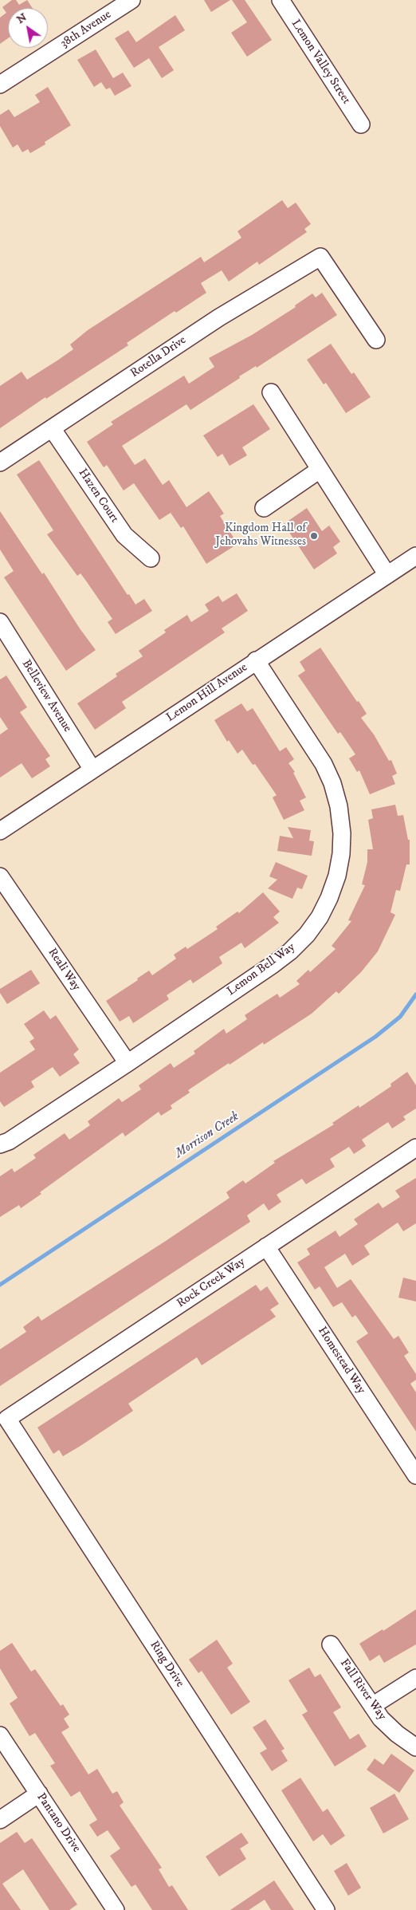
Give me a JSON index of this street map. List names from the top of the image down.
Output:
{
  "streets": {
    "street": [
      "38th Avenue",
      "Lemon Valley Street",
      "Rotella Drive",
      "Hazen Court",
      "Lemon Hill Avenue",
      "Belleview Avenue",
      "Reali Way",
      "Lemon Bell Way",
      "Rock Creek Way",
      "Homestead Way",
      "Ring Drive",
      "Fall River Way",
      "Pantano Drive"
    ]
  },
  "crossings": [
    ["Rotella Drive", "Hazen Court"],
    ["Lemon Hill Avenue", "Belleview Avenue"],
    ["Lemon Hill Avenue", "Lemon Bell Way"],
    ["Reali Way", "Lemon Bell Way"],
    ["Rock Creek Way", "Homestead Way"],
    ["Rock Creek Way", "Ring Drive"]
  ],
  "water": ["Morrison Creek"],
  "places": ["Kingdom Hall of Jehovahs Witnesses"],
  "north": "top left"
}
